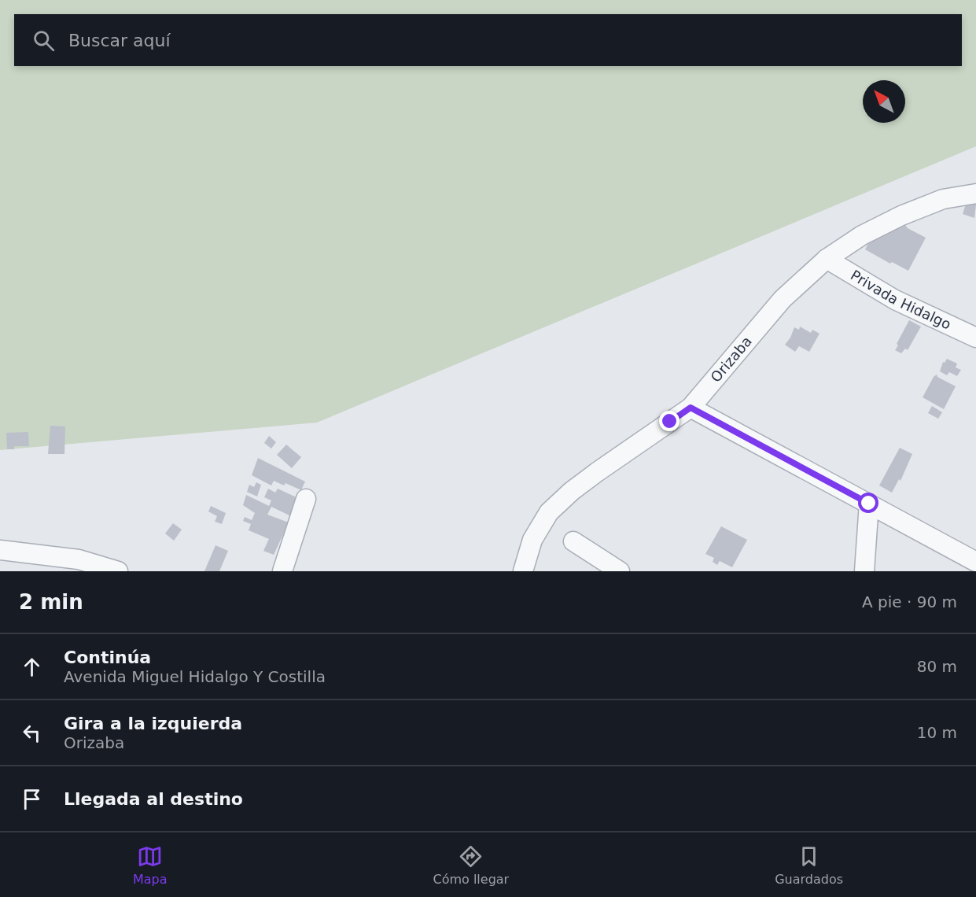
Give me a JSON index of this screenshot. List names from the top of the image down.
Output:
{
  "streets": {
    "street": ["Privada Hidalgo", "Orizaba"]
  },
  "crossings": [
    ["Privada Hidalgo", "Orizaba"]
  ],
  "north": "top left",
  "page": {
    "search": "Buscar aquí",
    "heading": ["2 min", "A pie · 90 m"],
    "list": [
      ["Continúa", "Avenida Miguel Hidalgo Y Costilla", "80 m"],
      ["Gira a la izquierda", "Orizaba", "10 m"],
      "Llegada al destino"
    ],
    "nav": ["Mapa", "Cómo llegar", "Guardados"]
  }
}
